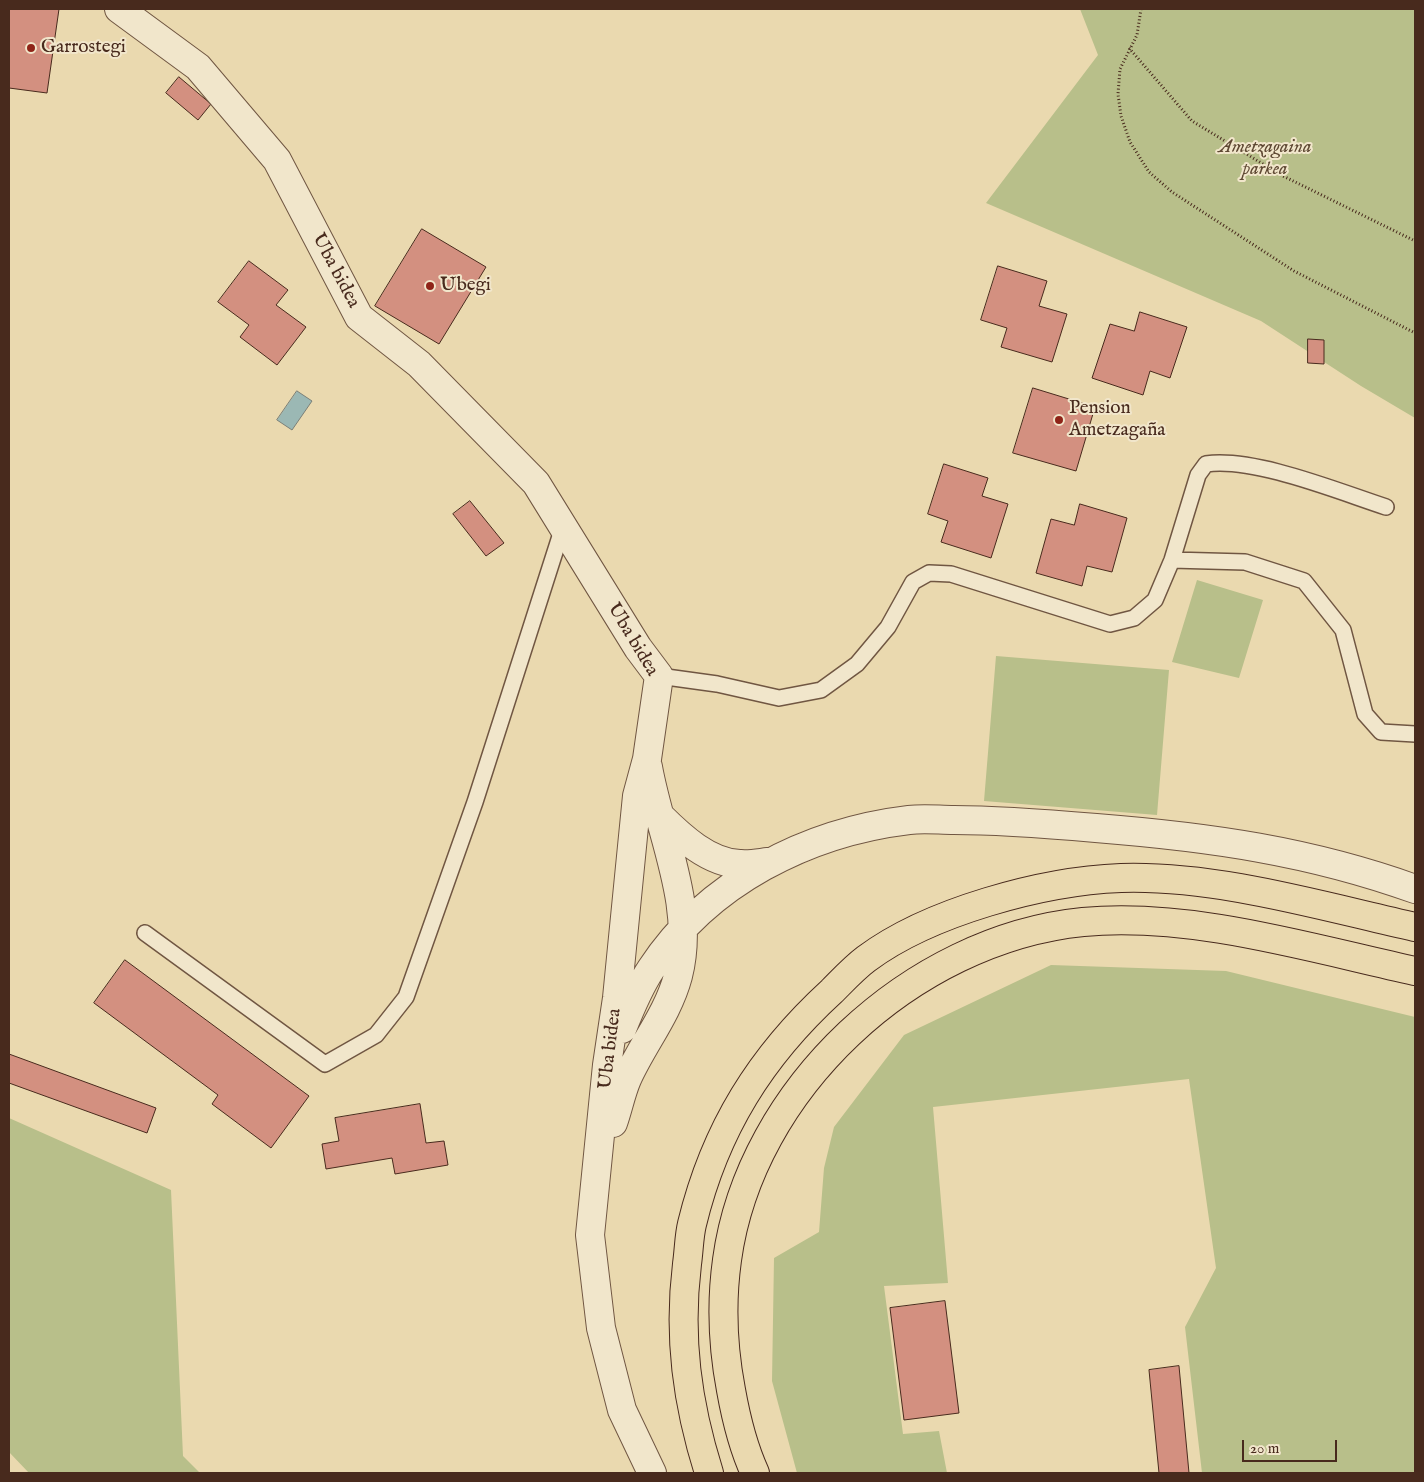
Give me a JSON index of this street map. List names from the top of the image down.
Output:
{
  "streets": {
    "street": ["Uba bidea"]
  },
  "parks": ["Ametzagaina parkea"],
  "places": ["Garrostegi", "Ubegi", "Pension Ametzagaña"],
  "scale_bar": "20 m"
}
